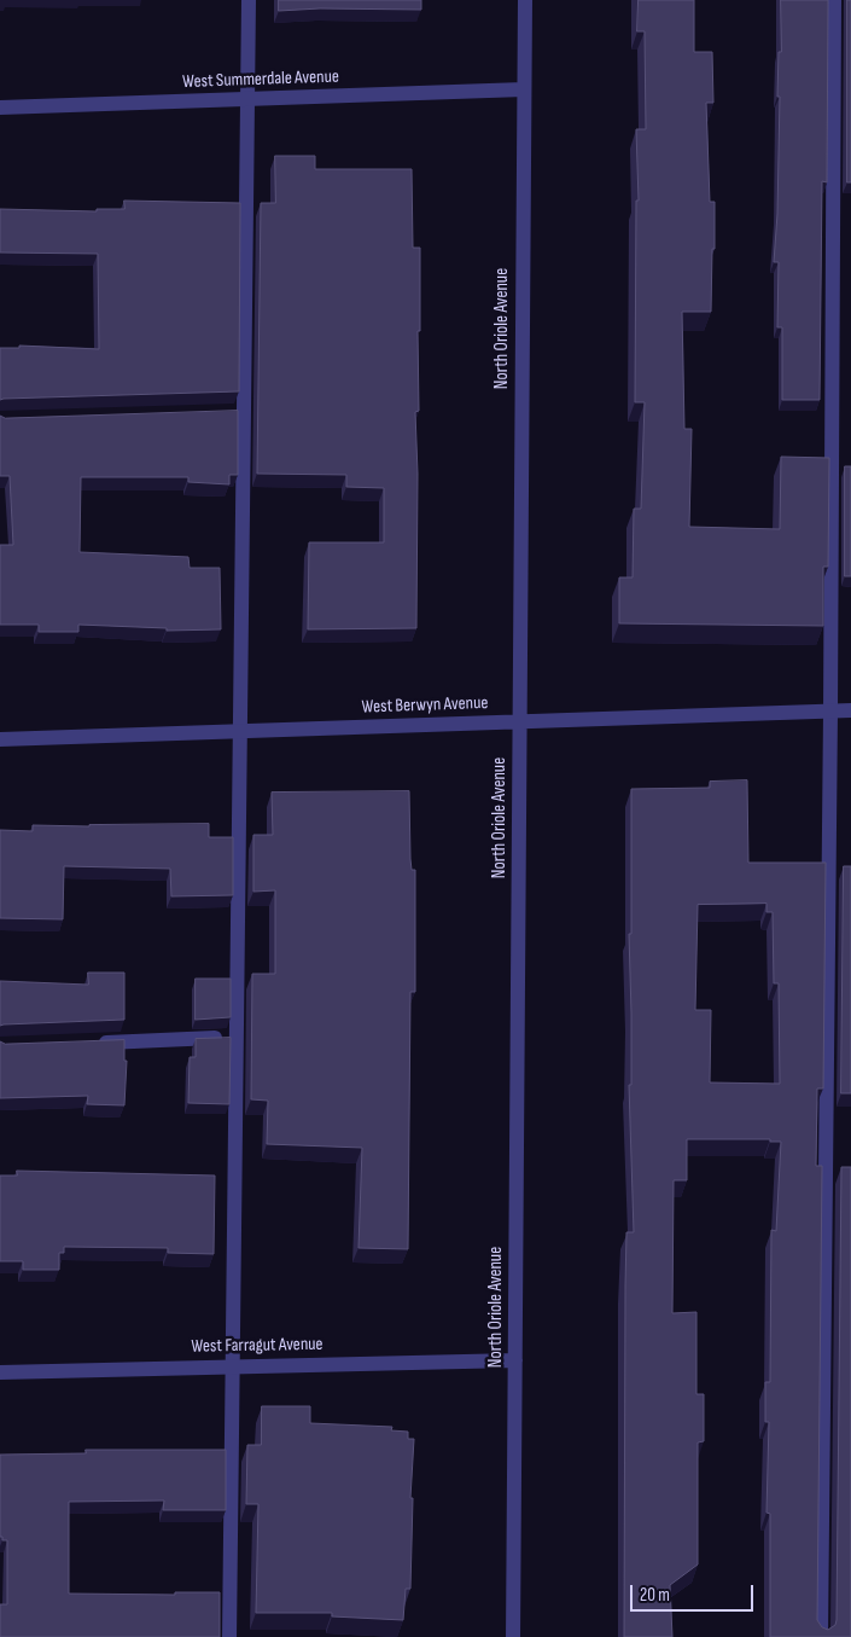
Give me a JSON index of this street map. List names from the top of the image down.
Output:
{
  "streets": {
    "street": [
      "West Summerdale Avenue",
      "North Oriole Avenue",
      "West Berwyn Avenue",
      "West Farragut Avenue"
    ]
  },
  "crossings": [
    ["West Summerdale Avenue", "North Oriole Avenue"],
    ["North Oriole Avenue", "West Berwyn Avenue"],
    ["North Oriole Avenue", "West Farragut Avenue"]
  ],
  "scale_bar": "20 m"
}
